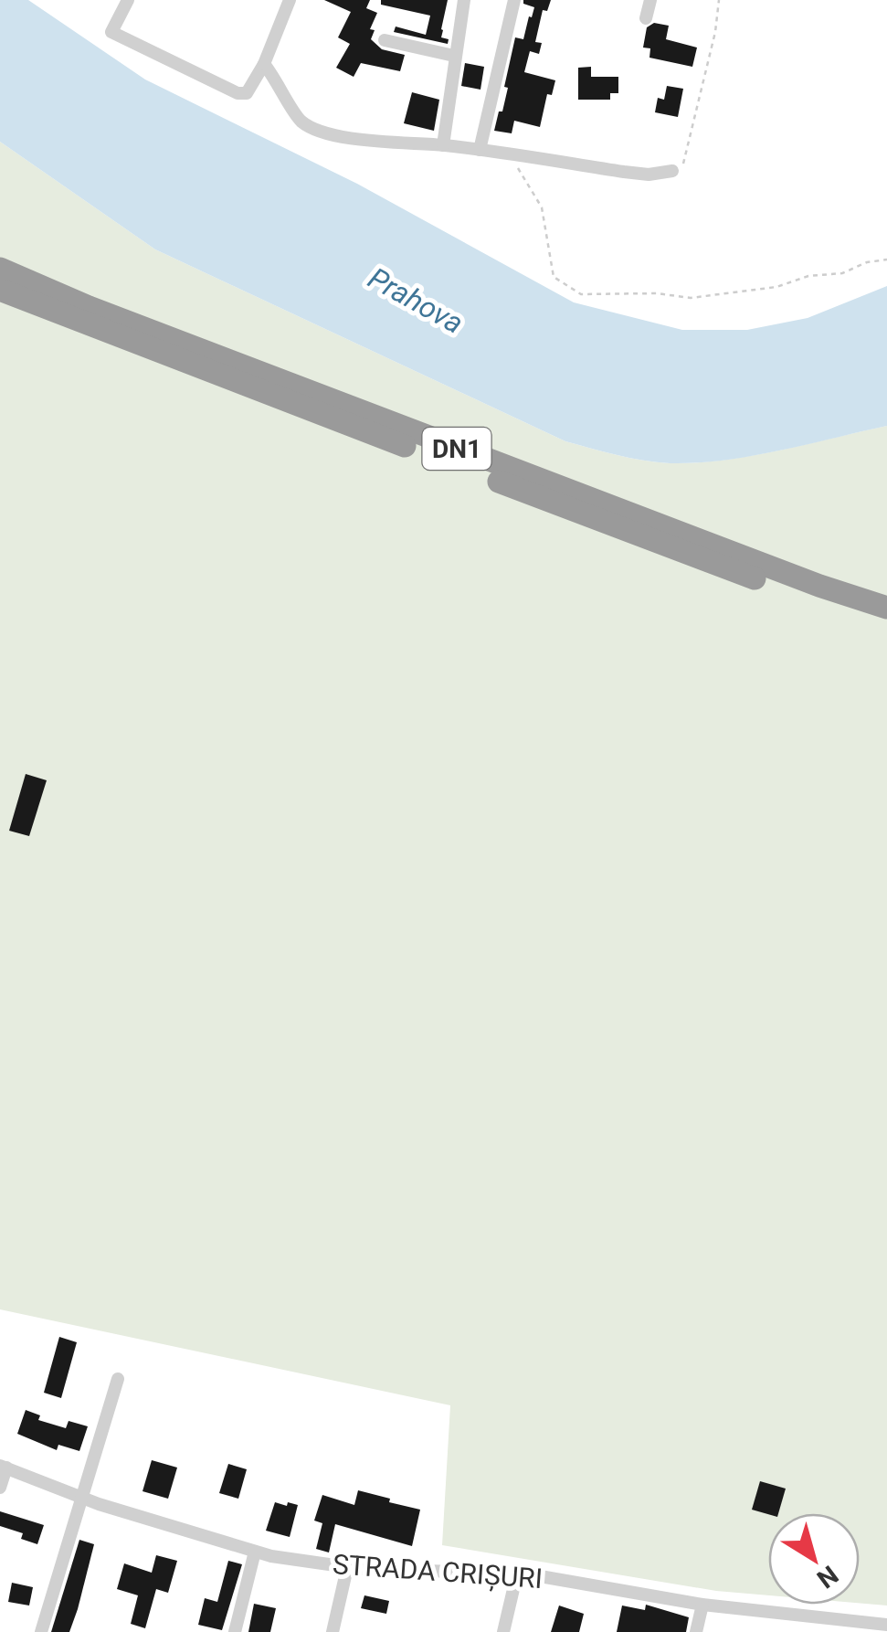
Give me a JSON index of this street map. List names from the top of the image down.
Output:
{
  "streets": {
    "highway": ["DN1"],
    "street": ["STRADA CRIȘURI"]
  },
  "water": ["Prahova"],
  "north": "bottom right"
}
